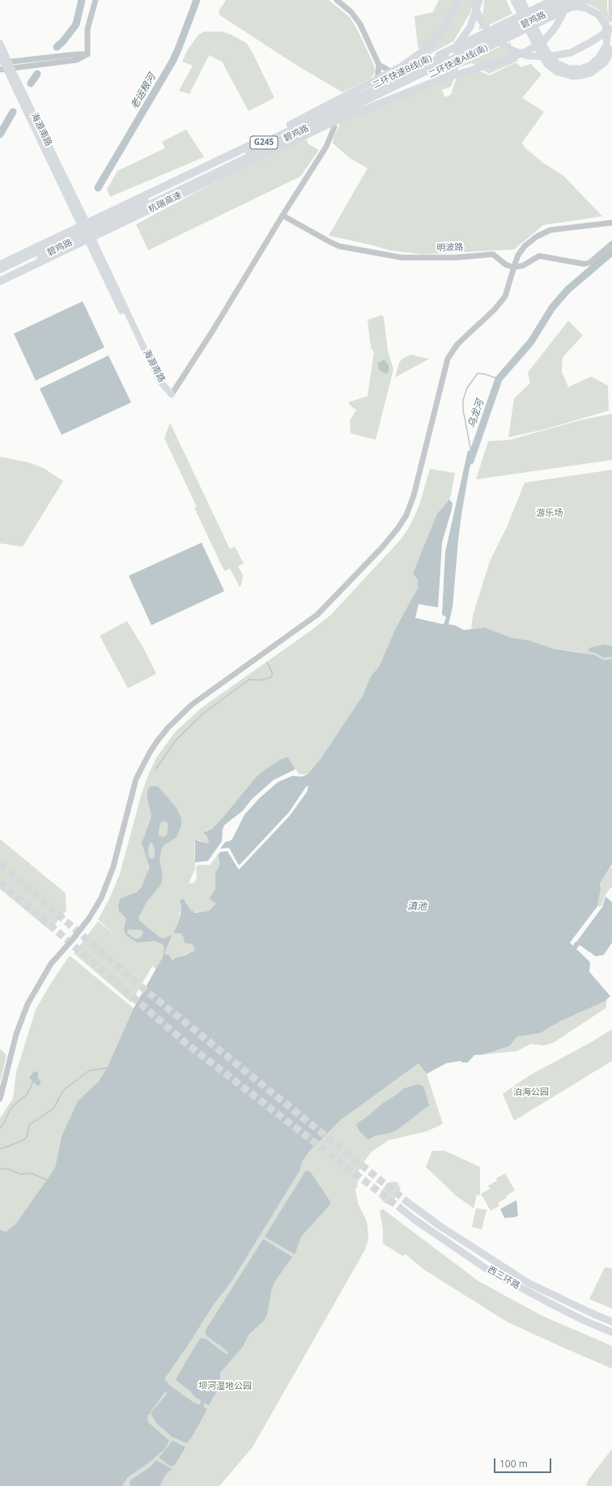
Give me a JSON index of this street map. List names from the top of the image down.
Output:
{
  "streets": {
    "highway": ["杭瑞高速"],
    "main road": [
      "碧鸡路",
      "二环快速A线(南)",
      "二环快速B线(南)",
      "海源南路",
      "G245",
      "西三环路"
    ],
    "street": ["明波路"]
  },
  "crossings": [
    ["碧鸡路", "二环快速A线(南)"],
    ["碧鸡路", "海源南路"],
    ["碧鸡路", "杭瑞高速"],
    ["二环快速A线(南)", "杭瑞高速"],
    ["二环快速B线(南)", "杭瑞高速"]
  ],
  "water": ["老运粮河", "乌龙河", "滇池"],
  "parks": ["游乐场", "泊海公园", "坝河湿地公园"],
  "scale_bar": "100 m"
}
